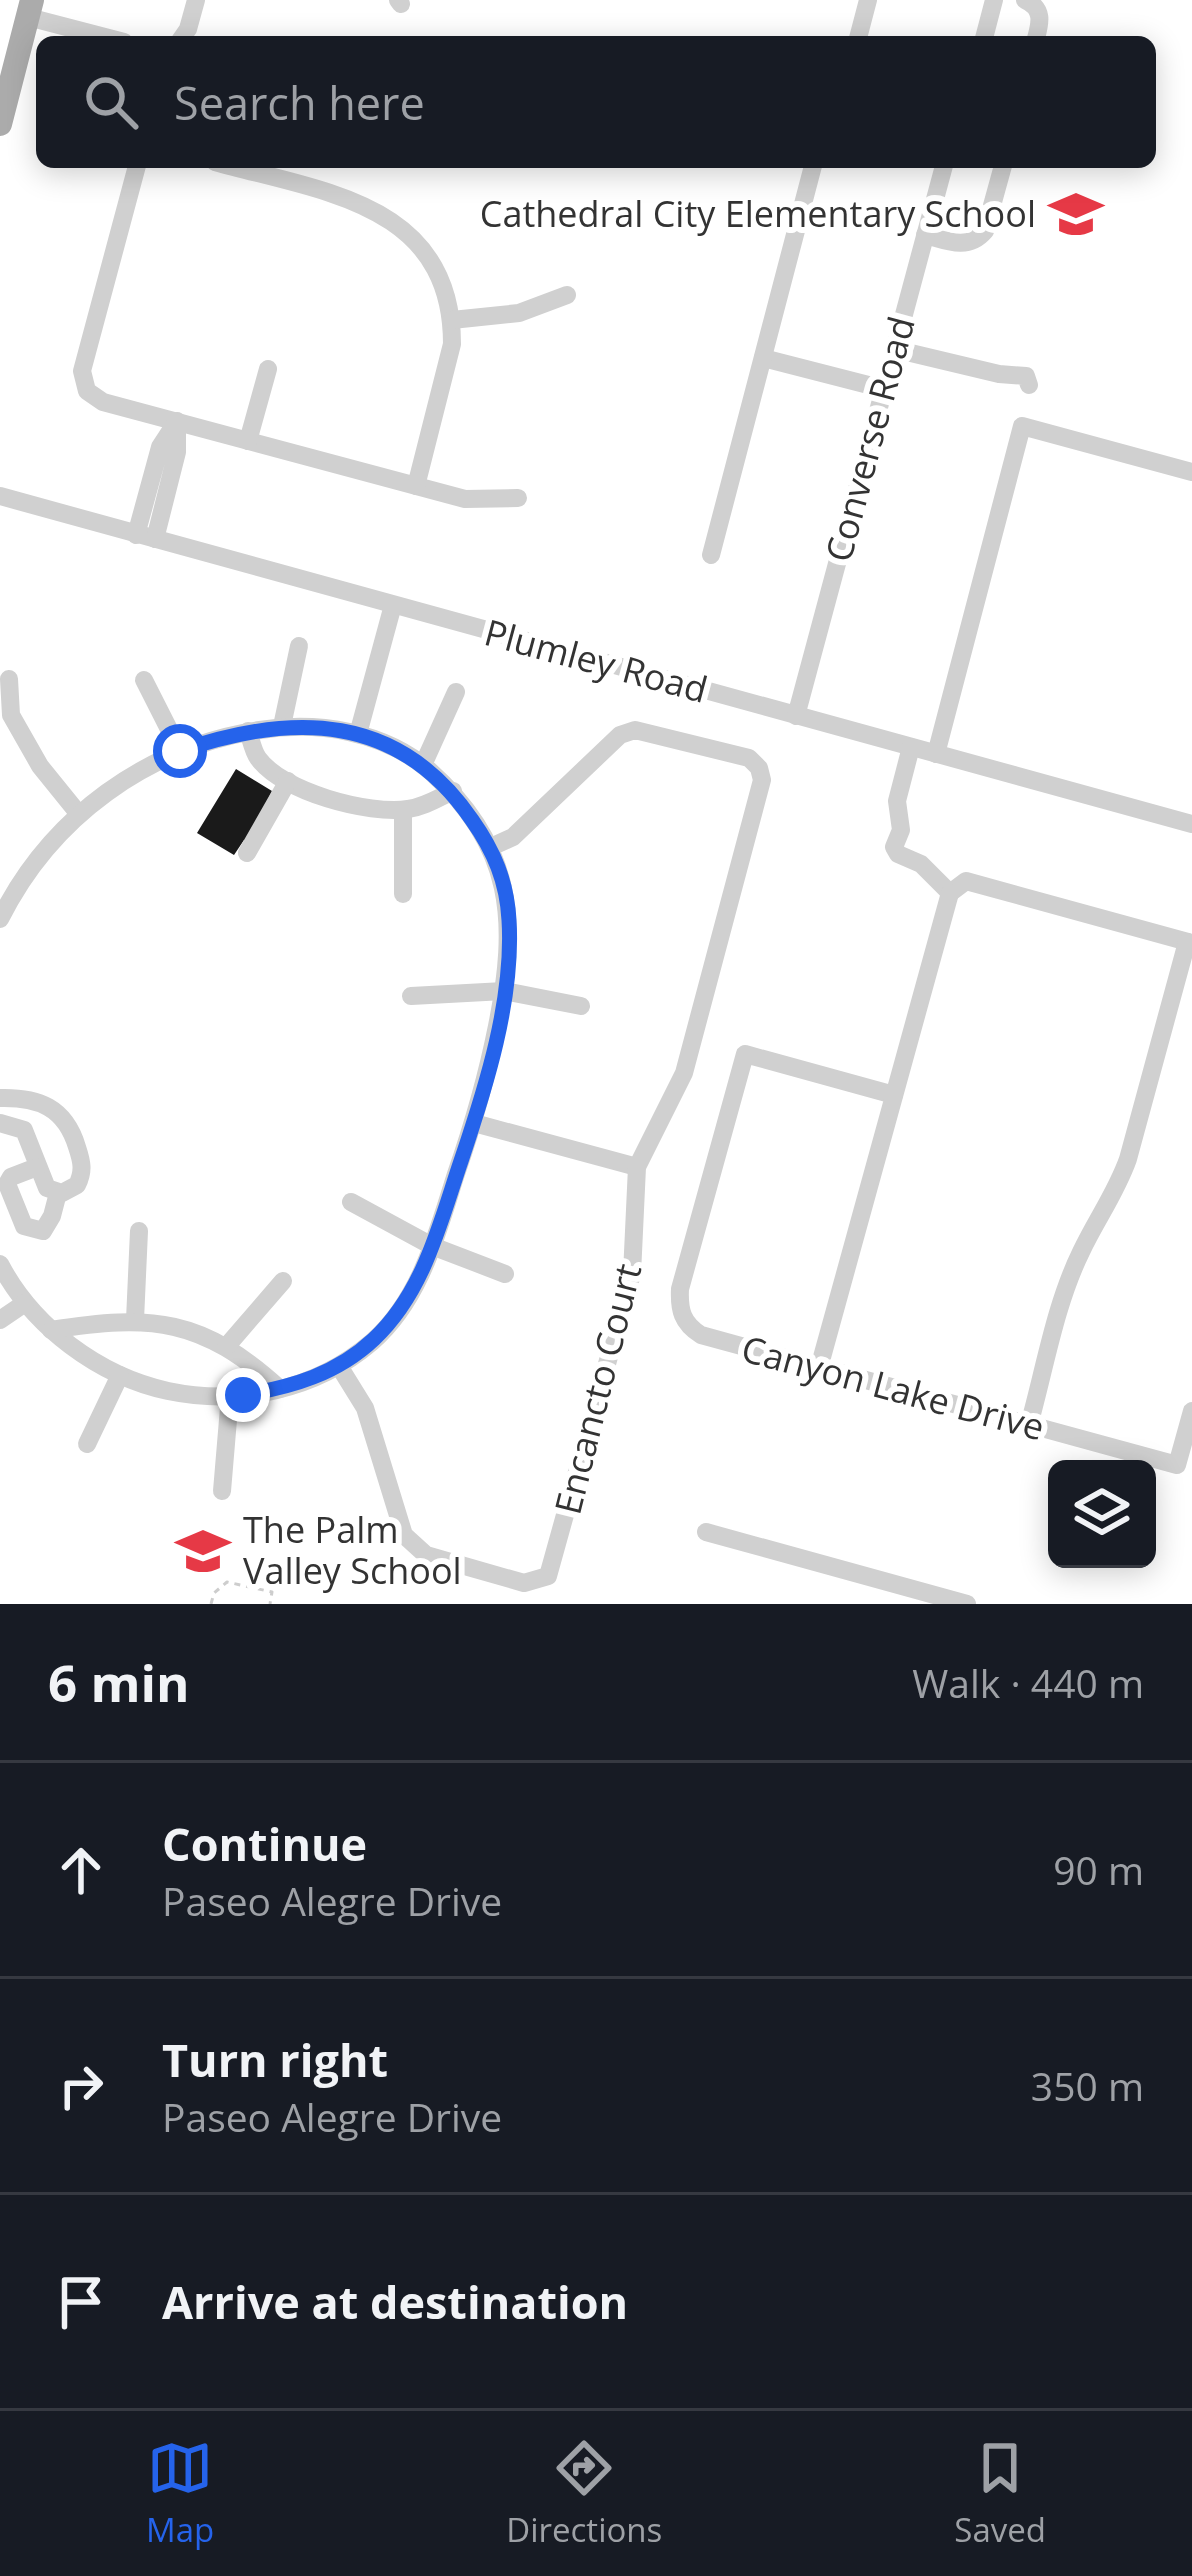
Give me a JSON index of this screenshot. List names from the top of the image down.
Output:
{
  "streets": {
    "street": [
      "Converse Road",
      "Plumley Road",
      "Canyon Lake Drive",
      "Encancto Court"
    ]
  },
  "crossings": [
    ["Converse Road", "Plumley Road"]
  ],
  "places": {
    "school or university": ["Cathedral City Elementary School", "The Palm Valley School"]
  },
  "page": {
    "search": "Search here",
    "heading": ["6 min", "Walk · 440 m"],
    "list": [
      ["Continue", "Paseo Alegre Drive", "90 m"],
      ["Turn right", "Paseo Alegre Drive", "350 m"],
      "Arrive at destination"
    ],
    "nav": ["Map", "Directions", "Saved"]
  }
}
